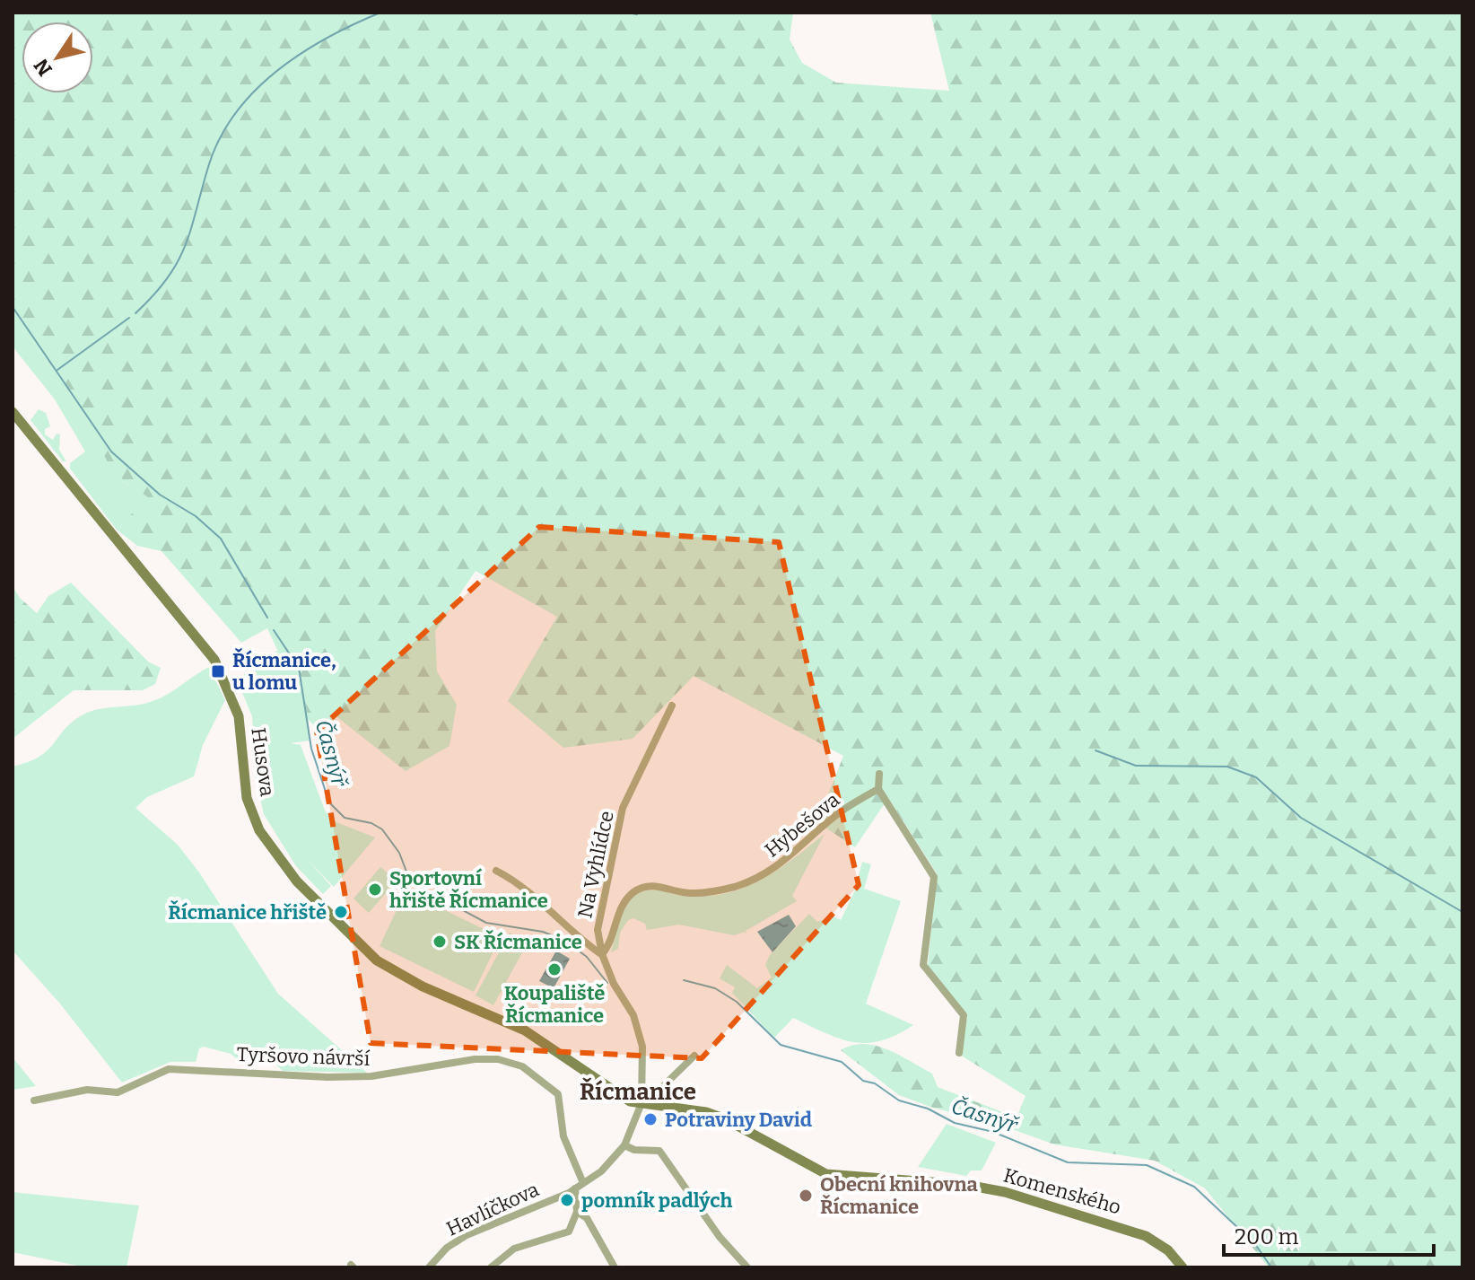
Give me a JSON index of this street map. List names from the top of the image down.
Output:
{
  "streets": {
    "main road": ["Husova", "Komenského"],
    "street": [
      "Hybešova",
      "Na Vyhlídce",
      "Tyršovo návrší",
      "Havlíčkova"
    ]
  },
  "crossings": [
    ["Husova", "Komenského"],
    ["Hybešova", "Na Vyhlídce"],
    ["Tyršovo návrší", "Havlíčkova"]
  ],
  "districts": ["Řícmanice"],
  "water": ["Časnýř"],
  "places": {
    "transit": ["Řícmanice, u lomu"],
    "other": [
      "Sportovní hřiště Řícmanice",
      "Řícmanice hřiště",
      "SK Řícmanice",
      "Koupaliště Řícmanice",
      "Potraviny David",
      "Obecní knihovna Řícmanice",
      "pomník padlých"
    ]
  },
  "scale_bar": "200 m",
  "north": "bottom left"
}
